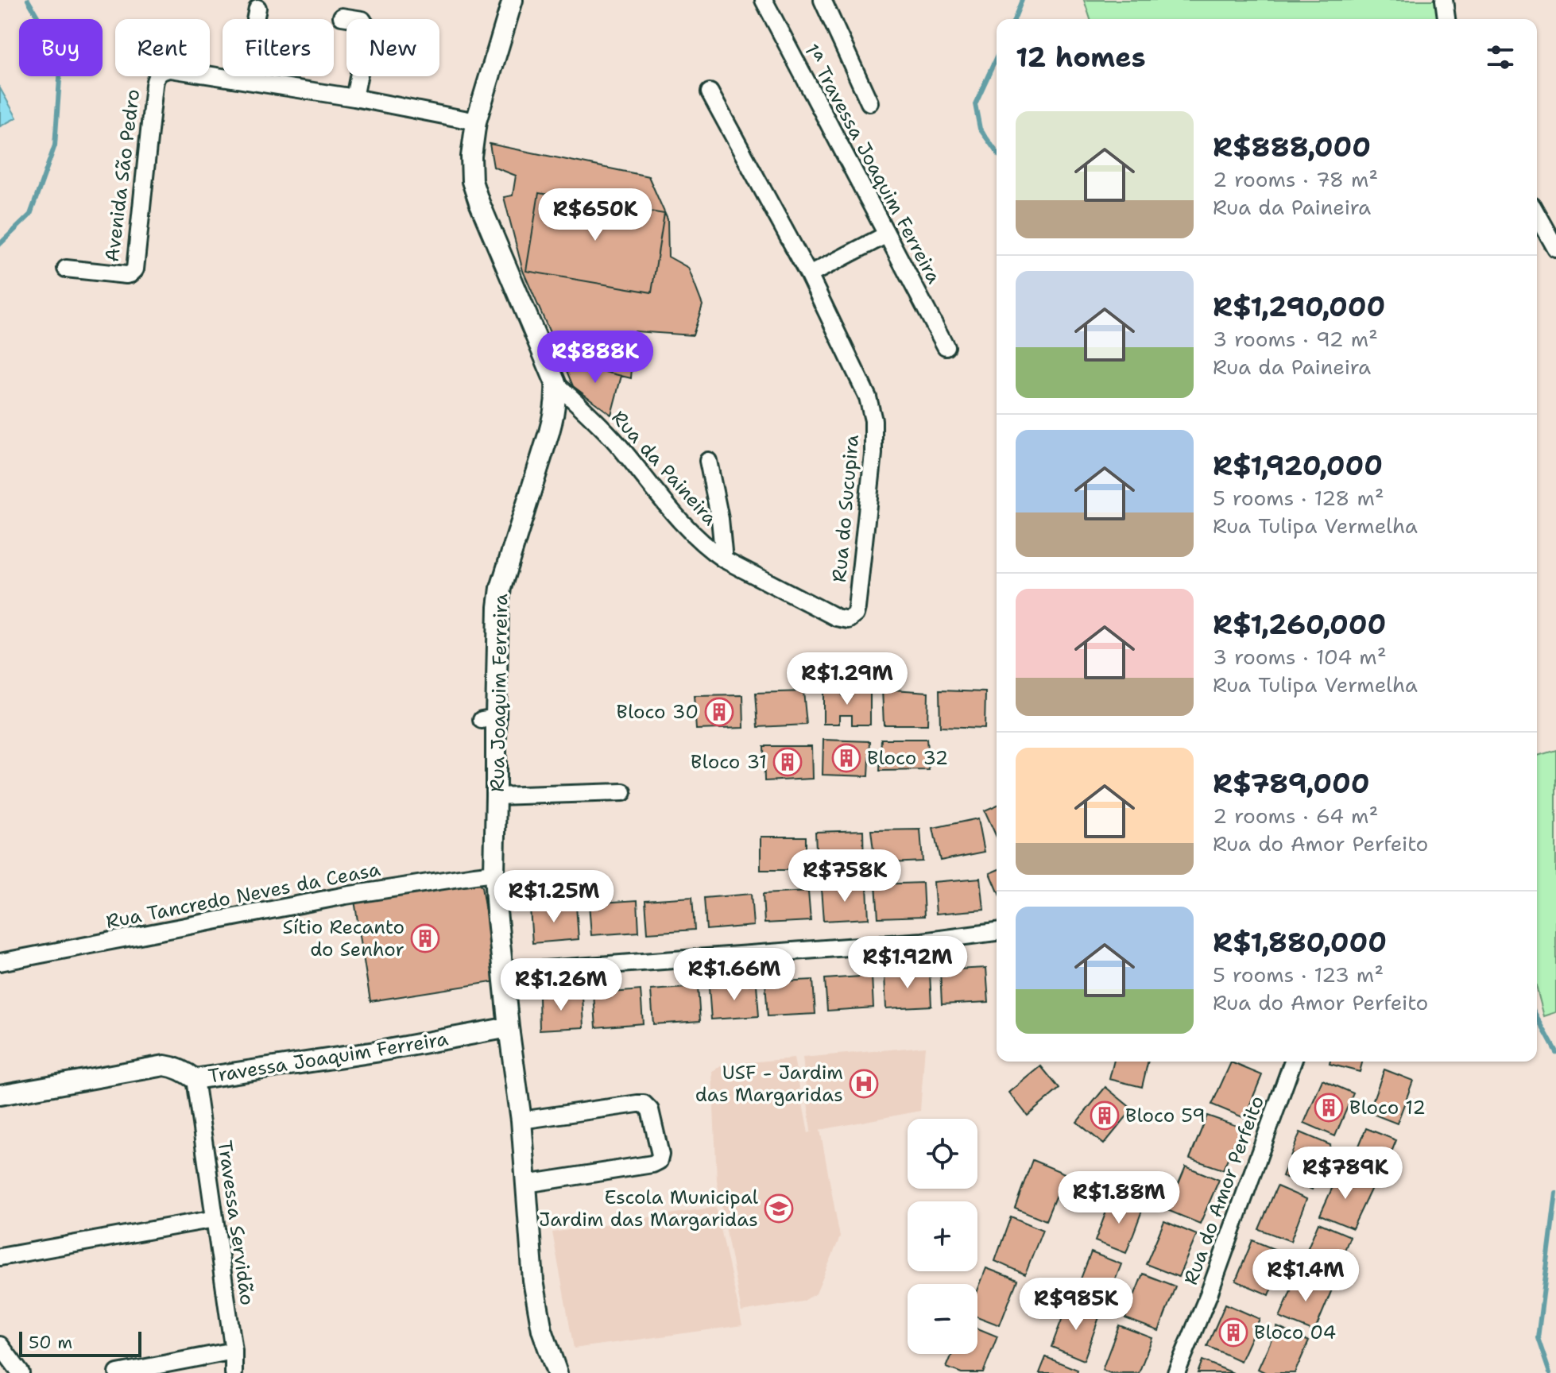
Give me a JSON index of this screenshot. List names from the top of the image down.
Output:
{
  "streets": {
    "street": [
      "1ª Travessa Joaquim Ferreira",
      "Avenida São Pedro",
      "Rua da Paineira",
      "Rua do Sucupira",
      "Rua Joaquim Ferreira",
      "Rua Tancredo Neves da Ceasa",
      "Travessa Joaquim Ferreira",
      "Rua do Amor Perfeito",
      "Travessa Servidão"
    ]
  },
  "crossings": [
    ["Avenida São Pedro", "Rua Joaquim Ferreira"],
    ["Rua da Paineira", "Rua do Sucupira"],
    ["Rua da Paineira", "Rua Joaquim Ferreira"],
    ["Rua Joaquim Ferreira", "Rua Tancredo Neves da Ceasa"],
    ["Rua Joaquim Ferreira", "Travessa Joaquim Ferreira"],
    ["Travessa Joaquim Ferreira", "Travessa Servidão"]
  ],
  "places": {
    "building": [
      "Bloco 30",
      "Bloco 32",
      "Bloco 31",
      "Sítio Recanto do Senhor",
      "Bloco 12",
      "Bloco 59",
      "Bloco 04"
    ],
    "hospital": ["USF - Jardim das Margaridas"],
    "school or university": ["Escola Municipal Jardim das Margaridas"]
  },
  "scale_bar": "50 m",
  "page": {
    "chip": [
      "Buy",
      "Rent",
      "Filters",
      "New"
    ],
    "heading": "12 homes",
    "list": [
      {
        "name": "R$888,000",
        "note": "2 rooms · 78 m² · Rua da Paineira"
      },
      {
        "name": "R$1,290,000",
        "note": "3 rooms · 92 m² · Rua da Paineira"
      },
      {
        "name": "R$1,920,000",
        "note": "5 rooms · 128 m² · Rua Tulipa Vermelha"
      },
      {
        "name": "R$1,260,000",
        "note": "3 rooms · 104 m² · Rua Tulipa Vermelha"
      },
      {
        "name": "R$789,000",
        "note": "2 rooms · 64 m² · Rua do Amor Perfeito"
      },
      {
        "name": "R$1,880,000",
        "note": "5 rooms · 123 m² · Rua do Amor Perfeito"
      }
    ],
    "price": [
      "R$650K",
      "R$888K",
      "R$1.29M",
      "R$758K",
      "R$1.25M",
      "R$1.92M",
      "R$1.66M",
      "R$1.26M",
      "R$789K",
      "R$1.88M",
      "R$1.4M",
      "R$985K"
    ],
    "map_buttons": ["+", "−"],
    "scale": "50 m"
  }
}
